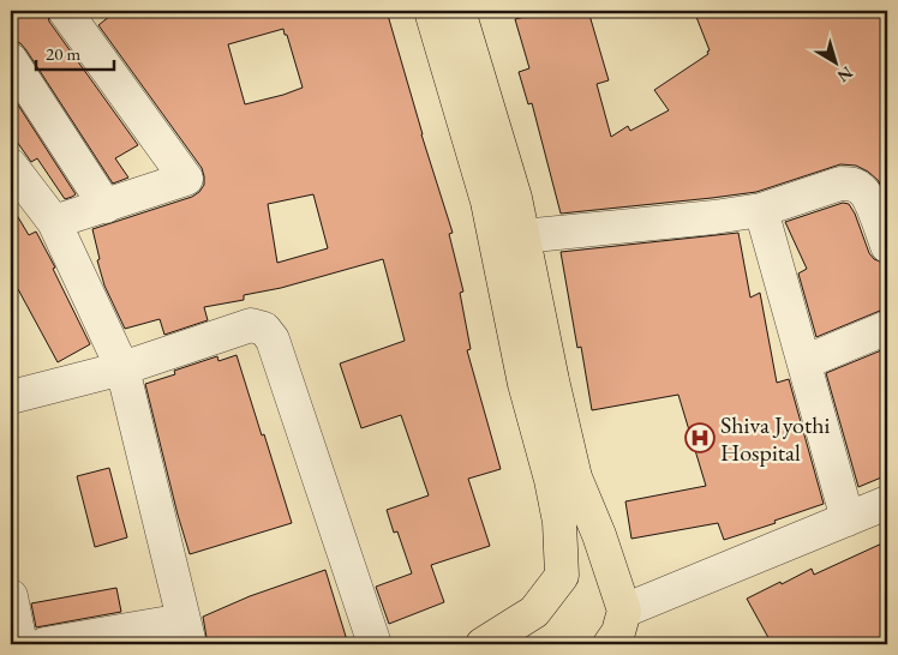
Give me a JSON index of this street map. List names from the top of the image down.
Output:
{
  "places": {
    "hospital": ["Shiva Jyothi Hospital"]
  },
  "scale_bar": "20 m",
  "north": "bottom right"
}
